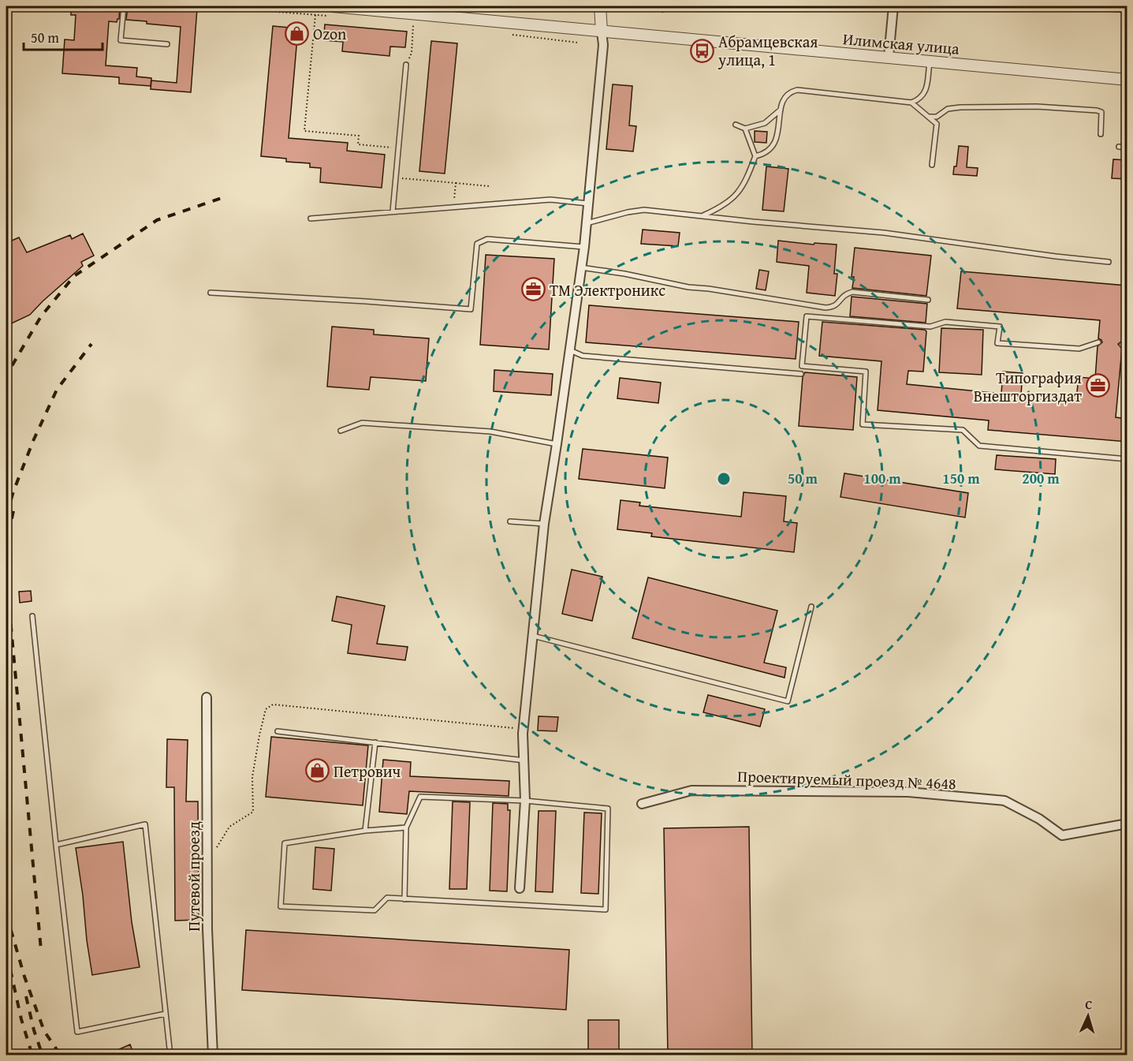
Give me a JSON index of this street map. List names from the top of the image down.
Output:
{
  "streets": {
    "street": ["Илимская улица", "Проектируемый проезд № 4648", "Путевой проезд"]
  },
  "places": {
    "shop": ["Ozon", "Петрович"],
    "bus stop": ["Абрамцевская улица, 1"],
    "office": ["ТМ Электроникс", "Типография Внешторгиздат"]
  },
  "scale_bar": "50 m",
  "north": "top",
  "rings": [
    "50 m",
    "100 m",
    "150 m",
    "200 m"
  ]
}
